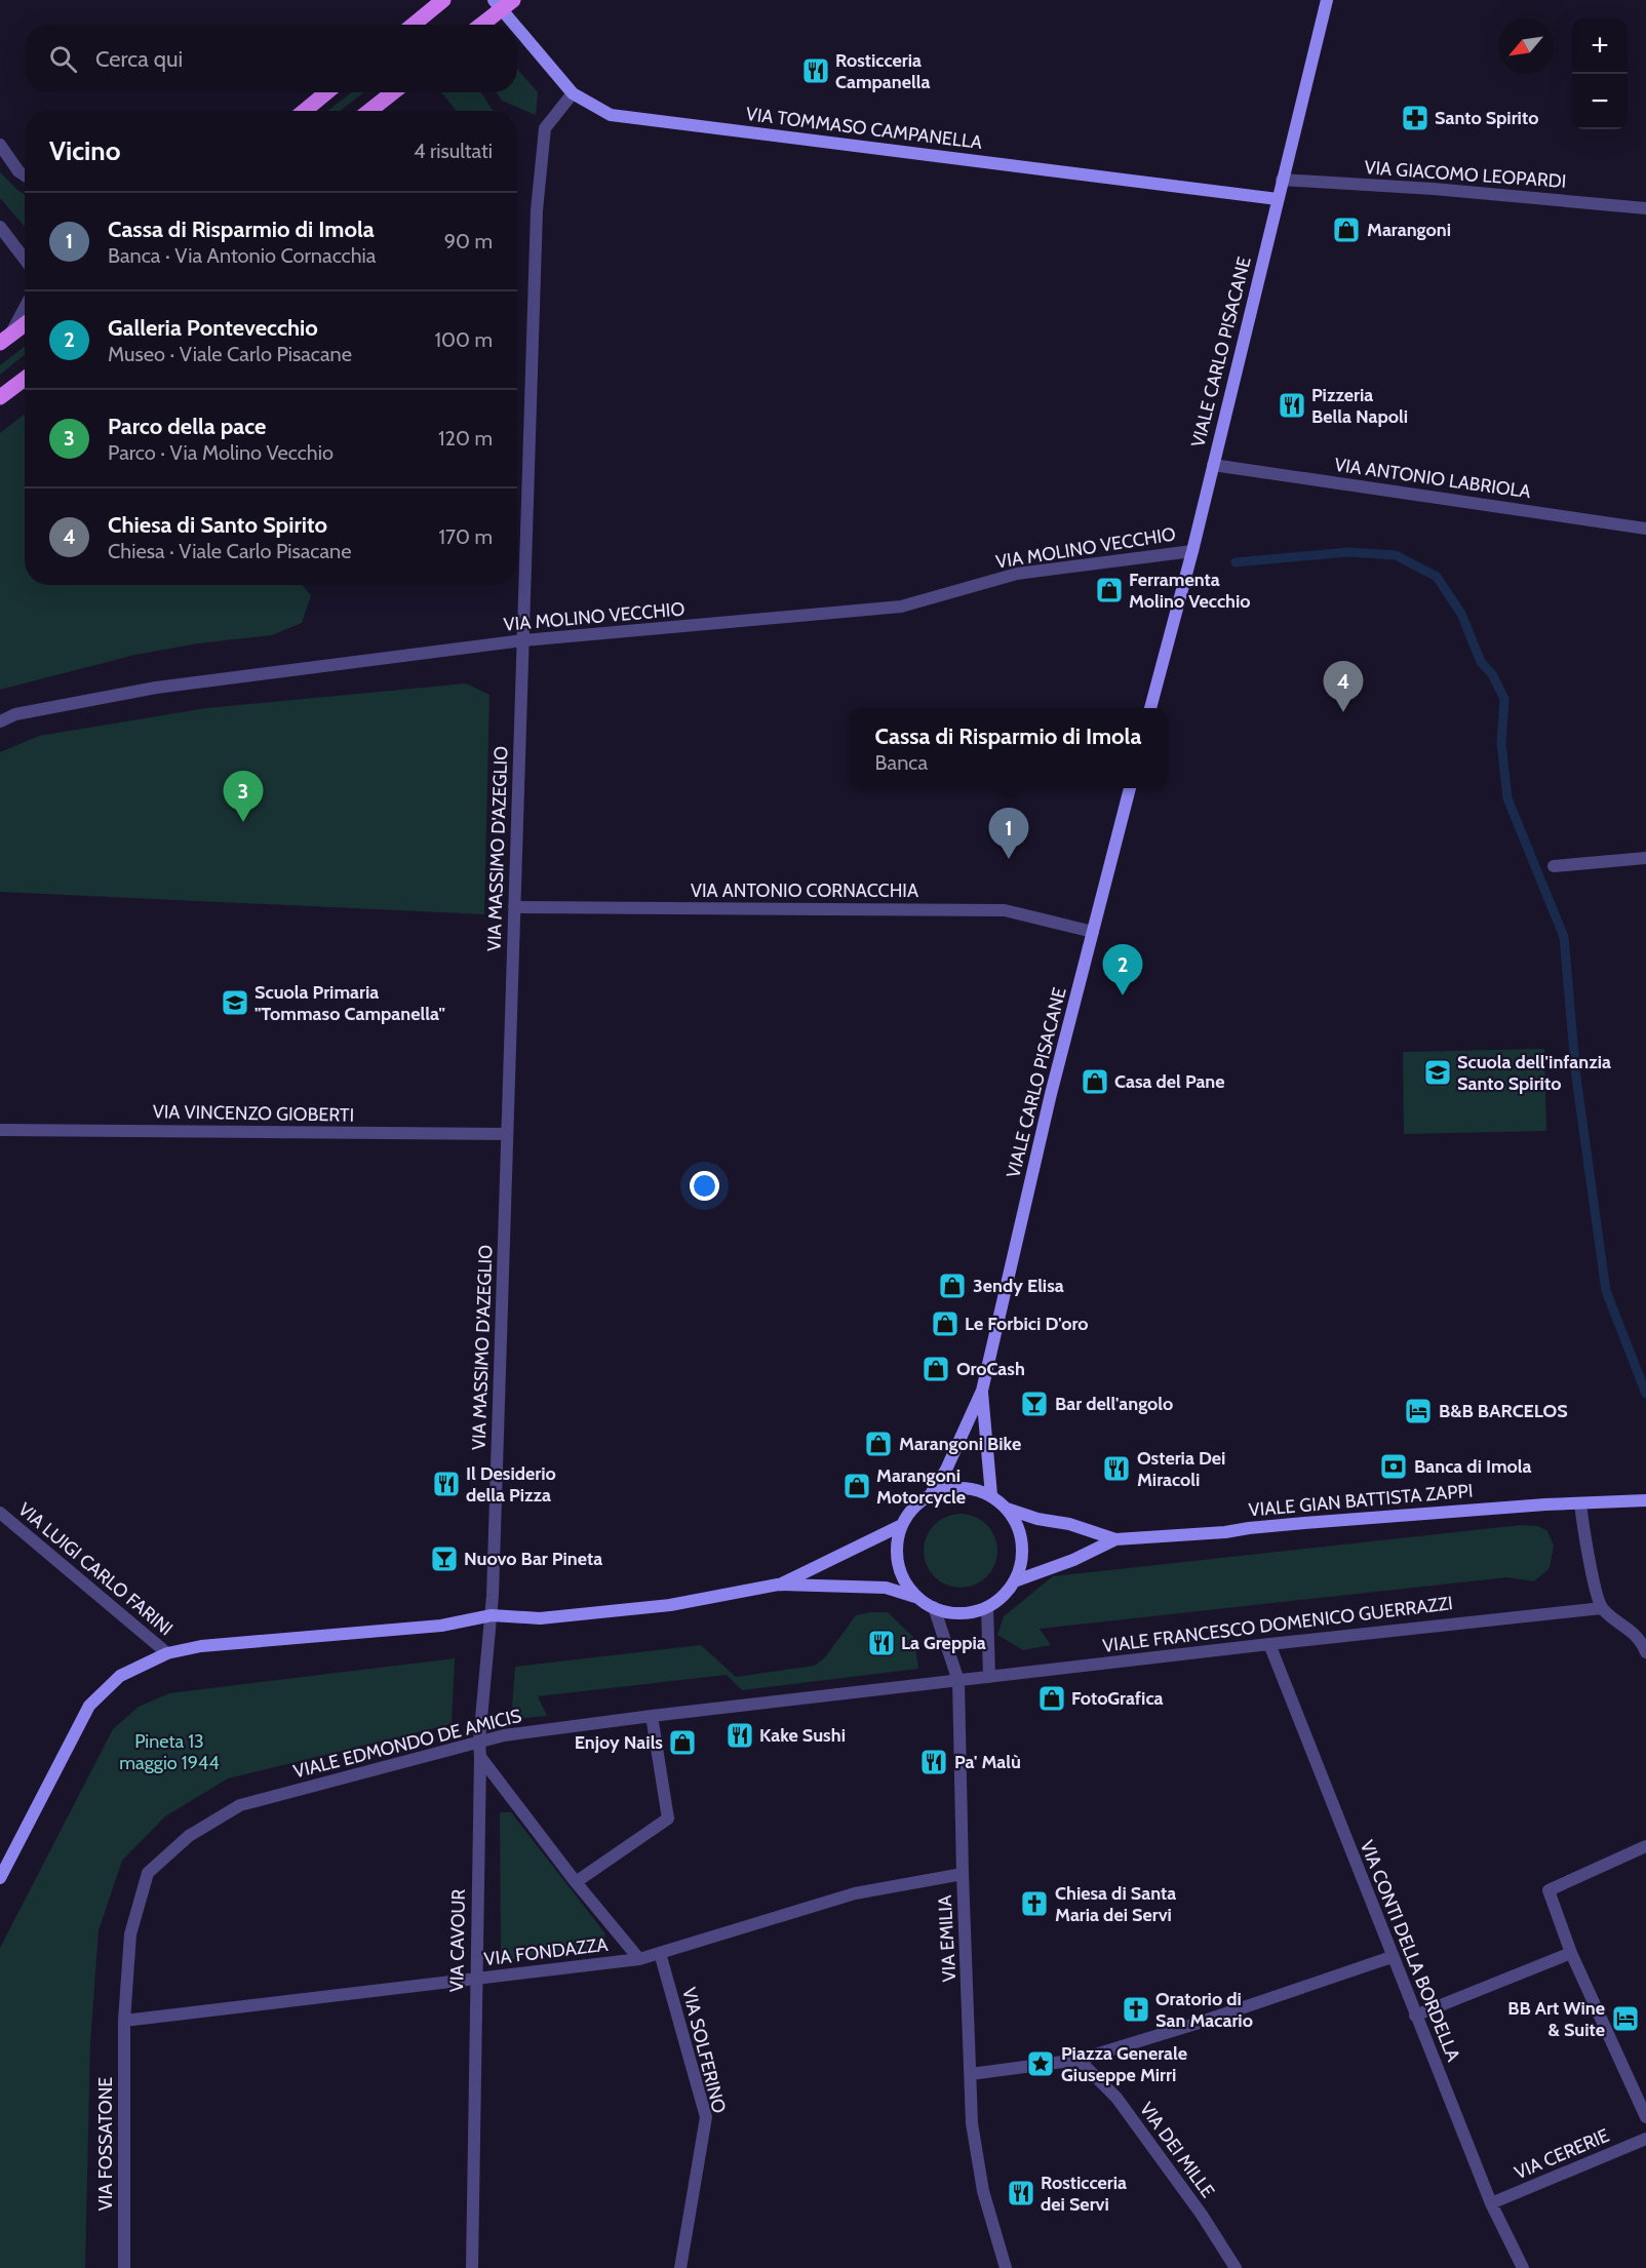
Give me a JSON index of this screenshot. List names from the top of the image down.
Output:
{
  "streets": {
    "street": [
      "VIA TOMMASO CAMPANELLA",
      "VIA GIACOMO LEOPARDI",
      "VIALE CARLO PISACANE",
      "VIA ANTONIO LABRIOLA",
      "VIA MOLINO VECCHIO",
      "VIA MASSIMO D'AZEGLIO",
      "VIA ANTONIO CORNACCHIA",
      "VIA VINCENZO GIOBERTI",
      "VIALE GIAN BATTISTA ZAPPI",
      "VIA LUIGI CARLO FARINI",
      "VIALE FRANCESCO DOMENICO GUERRAZZI",
      "VIALE EDMONDO DE AMICIS",
      "VIA EMILIA",
      "VIA CAVOUR",
      "VIA CONTI DELLA BORDELLA",
      "VIA FONDAZZA",
      "VIA SOLFERINO",
      "VIA FOSSATONE",
      "VIA DEI MILLE",
      "VIA CERERIE"
    ]
  },
  "crossings": [
    ["VIA TOMMASO CAMPANELLA", "VIALE CARLO PISACANE"],
    ["VIA TOMMASO CAMPANELLA", "VIA MASSIMO D'AZEGLIO"],
    ["VIA GIACOMO LEOPARDI", "VIALE CARLO PISACANE"],
    ["VIALE CARLO PISACANE", "VIA ANTONIO LABRIOLA"],
    ["VIALE CARLO PISACANE", "VIA MOLINO VECCHIO"],
    ["VIALE CARLO PISACANE", "VIA ANTONIO CORNACCHIA"],
    ["VIALE CARLO PISACANE", "VIALE GIAN BATTISTA ZAPPI"],
    ["VIALE CARLO PISACANE", "VIA EMILIA"],
    ["VIA MOLINO VECCHIO", "VIA MASSIMO D'AZEGLIO"],
    ["VIA MASSIMO D'AZEGLIO", "VIA ANTONIO CORNACCHIA"],
    ["VIA MASSIMO D'AZEGLIO", "VIA VINCENZO GIOBERTI"],
    ["VIA MASSIMO D'AZEGLIO", "VIA CAVOUR"],
    ["VIALE GIAN BATTISTA ZAPPI", "VIA EMILIA"],
    ["VIALE FRANCESCO DOMENICO GUERRAZZI", "VIALE EDMONDO DE AMICIS"],
    ["VIALE FRANCESCO DOMENICO GUERRAZZI", "VIA EMILIA"],
    ["VIALE FRANCESCO DOMENICO GUERRAZZI", "VIA CONTI DELLA BORDELLA"],
    ["VIALE EDMONDO DE AMICIS", "VIA EMILIA"],
    ["VIALE EDMONDO DE AMICIS", "VIA CAVOUR"],
    ["VIALE EDMONDO DE AMICIS", "VIA FONDAZZA"],
    ["VIALE EDMONDO DE AMICIS", "VIA FOSSATONE"],
    ["VIA EMILIA", "VIA FONDAZZA"],
    ["VIA CAVOUR", "VIA FONDAZZA"],
    ["VIA CONTI DELLA BORDELLA", "VIA CERERIE"],
    ["VIA FONDAZZA", "VIA SOLFERINO"],
    ["VIA FONDAZZA", "VIA FOSSATONE"]
  ],
  "parks": ["Pineta 13 maggio 1944"],
  "places": {
    "restaurant": [
      "Rosticceria Campanella",
      "Pizzeria Bella Napoli",
      "Osteria Dei Miracoli",
      "Il Desiderio della Pizza",
      "La Greppia",
      "Kake Sushi",
      "Pa' Malù",
      "Rosticceria dei Servi"
    ],
    "pharmacy": ["Santo Spirito"],
    "shop": [
      "Marangoni",
      "Ferramenta Molino Vecchio",
      "Casa del Pane",
      "3endy Elisa",
      "Le Forbici D'oro",
      "OroCash",
      "Marangoni Bike",
      "Marangoni Motorcycle",
      "FotoGrafica",
      "Enjoy Nails"
    ],
    "school or university": ["Scuola Primaria \"Tommaso Campanella\"", "Scuola dell'infanzia Santo Spirito"],
    "bar": ["Bar dell'angolo", "Nuovo Bar Pineta"],
    "hotel": ["B&B BARCELOS", "BB Art Wine & Suite"],
    "bank": ["Banca di Imola"],
    "church": ["Chiesa di Santa Maria dei Servi", "Oratorio di San Macario"],
    "place": ["Piazza Generale Giuseppe Mirri"]
  },
  "north": "bottom left",
  "page": {
    "map_buttons": ["+", "−"],
    "search": "Cerca qui",
    "heading": ["Vicino", "4 risultati"],
    "list": [
      {
        "mark": "1",
        "name": "Cassa di Risparmio di Imola",
        "note": "Banca · Via Antonio Cornacchia",
        "value": "90 m"
      },
      {
        "mark": "2",
        "name": "Galleria Pontevecchio",
        "note": "Museo · Viale Carlo Pisacane",
        "value": "100 m"
      },
      {
        "mark": "3",
        "name": "Parco della pace",
        "note": "Parco · Via Molino Vecchio",
        "value": "120 m"
      },
      {
        "mark": "4",
        "name": "Chiesa di Santo Spirito",
        "note": "Chiesa · Viale Carlo Pisacane",
        "value": "170 m"
      }
    ],
    "pins": [
      "4",
      "3",
      "1",
      "2"
    ],
    "popup": ["Cassa di Risparmio di Imola", "Banca"]
  }
}
